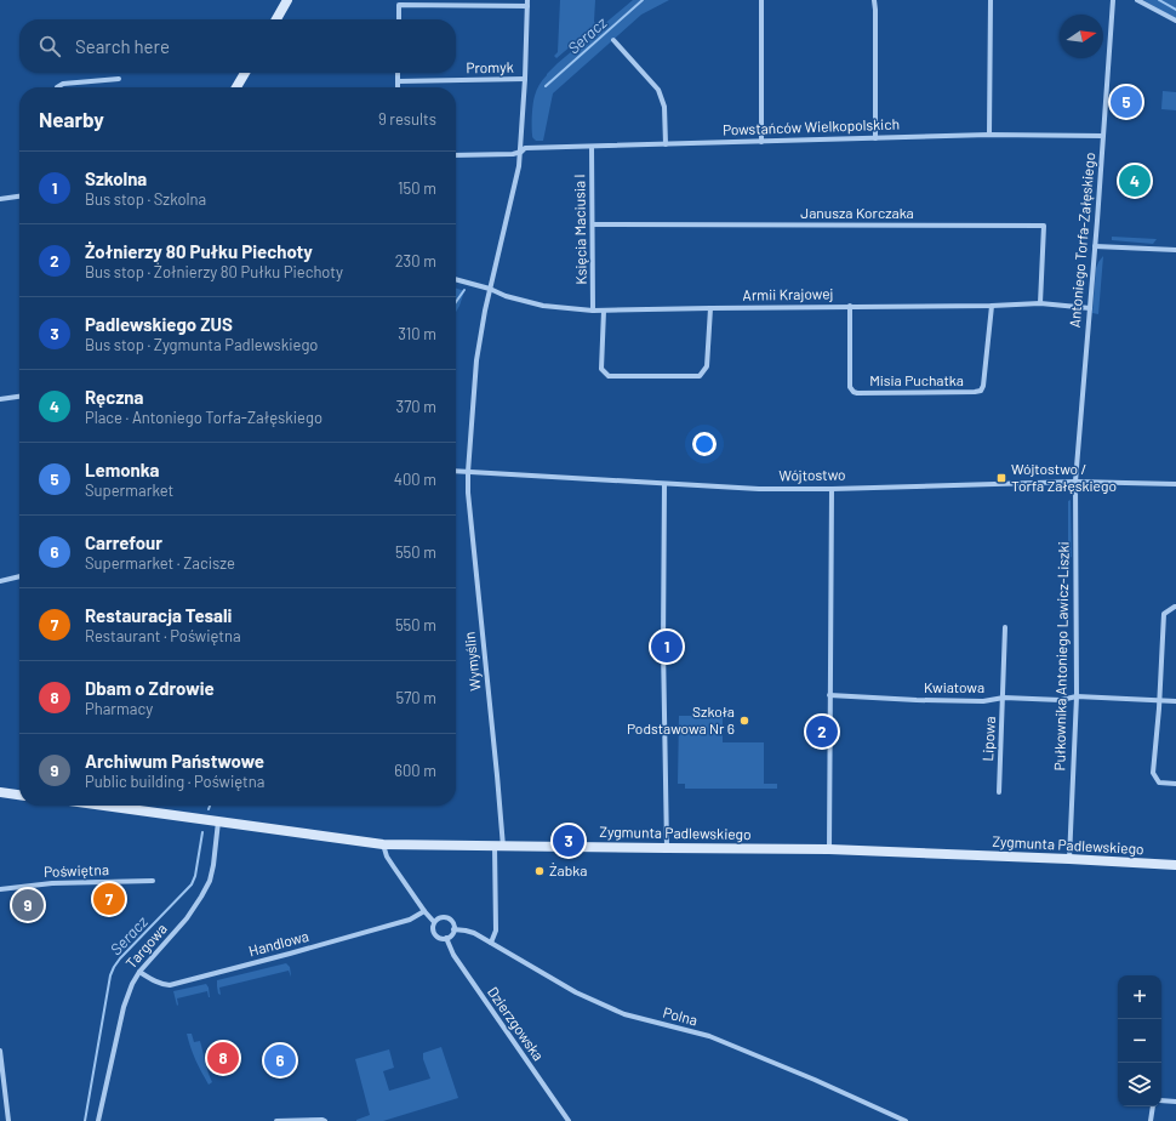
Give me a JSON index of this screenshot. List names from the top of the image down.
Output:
{
  "streets": {
    "street": [
      "Promyk",
      "Powstańców Wielkopolskich",
      "Janusza Korczaka",
      "Księcia Maciusia I",
      "Antoniego Torfa-Załęskiego",
      "Armii Krajowej",
      "Misia Puchatka",
      "Wójtostwo",
      "Pułkownika Antoniego Lawicz-Liszki",
      "Wymyślin",
      "Kwiatowa",
      "Lipowa",
      "Zygmunta Padlewskiego",
      "Poświętna",
      "Handlowa",
      "Targowa",
      "Polna",
      "Dzierzgowska"
    ]
  },
  "crossings": [
    ["Promyk", "Wymyślin"],
    ["Powstańców Wielkopolskich", "Księcia Maciusia I"],
    ["Powstańców Wielkopolskich", "Antoniego Torfa-Załęskiego"],
    ["Powstańców Wielkopolskich", "Wymyślin"],
    ["Janusza Korczaka", "Księcia Maciusia I"],
    ["Janusza Korczaka", "Armii Krajowej"],
    ["Księcia Maciusia I", "Armii Krajowej"],
    ["Antoniego Torfa-Załęskiego", "Armii Krajowej"],
    ["Antoniego Torfa-Załęskiego", "Wójtostwo"],
    ["Antoniego Torfa-Załęskiego", "Pułkownika Antoniego Lawicz-Liszki"],
    ["Armii Krajowej", "Misia Puchatka"],
    ["Armii Krajowej", "Wymyślin"],
    ["Wójtostwo", "Pułkownika Antoniego Lawicz-Liszki"],
    ["Wójtostwo", "Wymyślin"],
    ["Pułkownika Antoniego Lawicz-Liszki", "Kwiatowa"],
    ["Pułkownika Antoniego Lawicz-Liszki", "Zygmunta Padlewskiego"],
    ["Wymyślin", "Zygmunta Padlewskiego"],
    ["Wymyślin", "Polna"],
    ["Kwiatowa", "Lipowa"],
    ["Zygmunta Padlewskiego", "Targowa"],
    ["Zygmunta Padlewskiego", "Dzierzgowska"],
    ["Handlowa", "Targowa"],
    ["Handlowa", "Dzierzgowska"],
    ["Polna", "Dzierzgowska"]
  ],
  "water": ["Seracz"],
  "places": {
    "transit": ["Wójtostwo / Torfa Załęskiego"],
    "other": ["Szkoła Podstawowa Nr 6", "Żabka"]
  },
  "north": "right",
  "page": {
    "search": "Search here",
    "pins": [
      "5",
      "4",
      "1",
      "2",
      "3",
      "7",
      "9",
      "8",
      "6"
    ],
    "heading": ["Nearby", "9 results"],
    "list": [
      {
        "mark": "1",
        "name": "Szkolna",
        "note": "Bus stop · Szkolna",
        "value": "150 m"
      },
      {
        "mark": "2",
        "name": "Żołnierzy 80 Pułku Piechoty",
        "note": "Bus stop · Żołnierzy 80 Pułku Piechoty",
        "value": "230 m"
      },
      {
        "mark": "3",
        "name": "Padlewskiego ZUS",
        "note": "Bus stop · Zygmunta Padlewskiego",
        "value": "310 m"
      },
      {
        "mark": "4",
        "name": "Ręczna",
        "note": "Place · Antoniego Torfa-Załęskiego",
        "value": "370 m"
      },
      {
        "mark": "5",
        "name": "Lemonka",
        "note": "Supermarket",
        "value": "400 m"
      },
      {
        "mark": "6",
        "name": "Carrefour",
        "note": "Supermarket · Zacisze",
        "value": "550 m"
      },
      {
        "mark": "7",
        "name": "Restauracja Tesali",
        "note": "Restaurant · Poświętna",
        "value": "550 m"
      },
      {
        "mark": "8",
        "name": "Dbam o Zdrowie",
        "note": "Pharmacy",
        "value": "570 m"
      },
      {
        "mark": "9",
        "name": "Archiwum Państwowe",
        "note": "Public building · Poświętna",
        "value": "600 m"
      }
    ],
    "map_buttons": ["+", "−"]
  }
}
